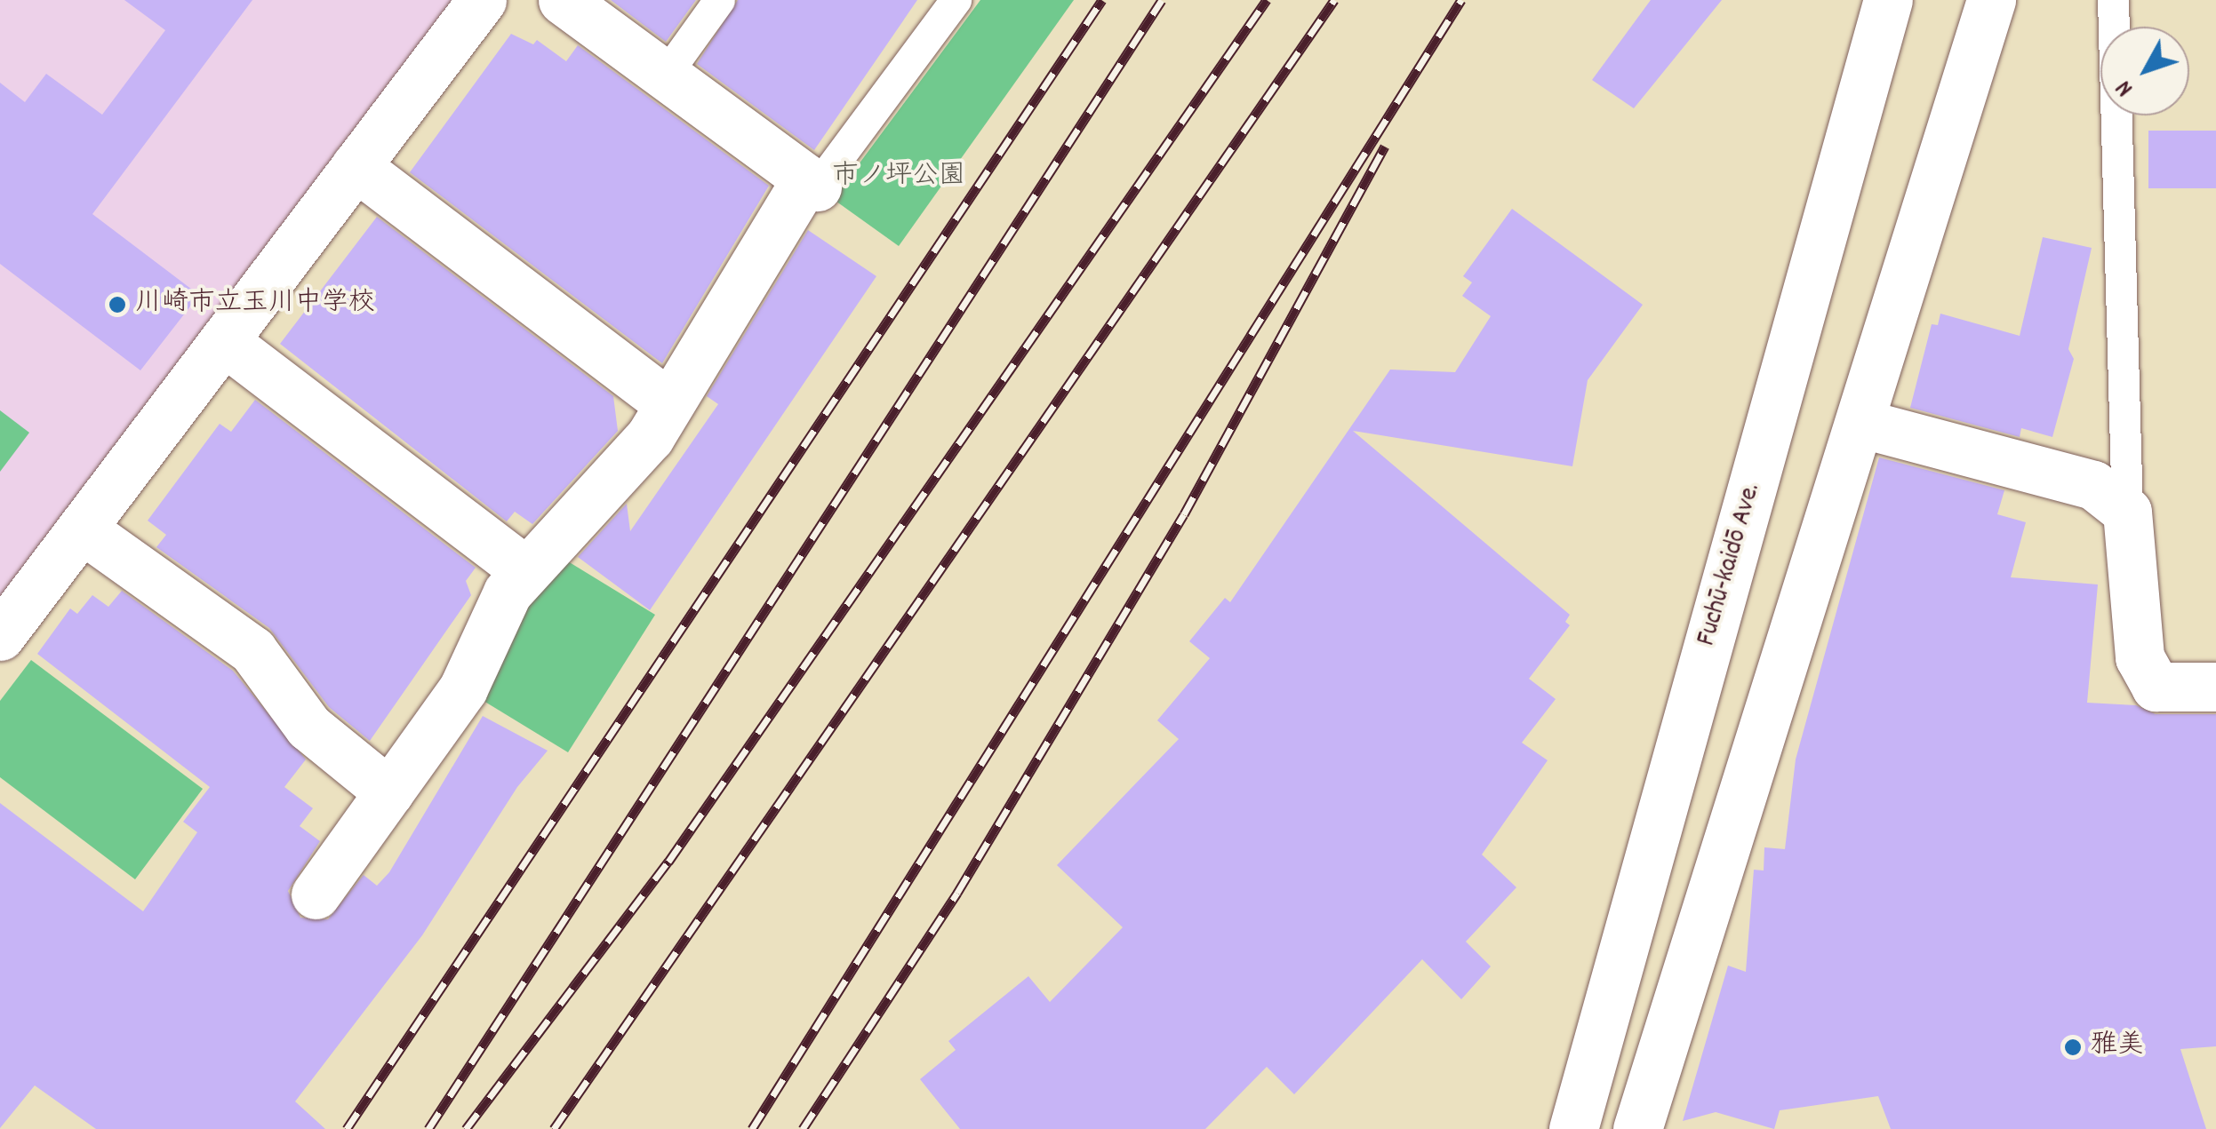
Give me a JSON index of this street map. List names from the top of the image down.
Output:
{
  "streets": {
    "main road": ["Fuchū-kaidō Ave."]
  },
  "parks": ["市ノ坪公園"],
  "places": ["川崎市立玉川中学校", "雅美"],
  "north": "bottom left"
}
